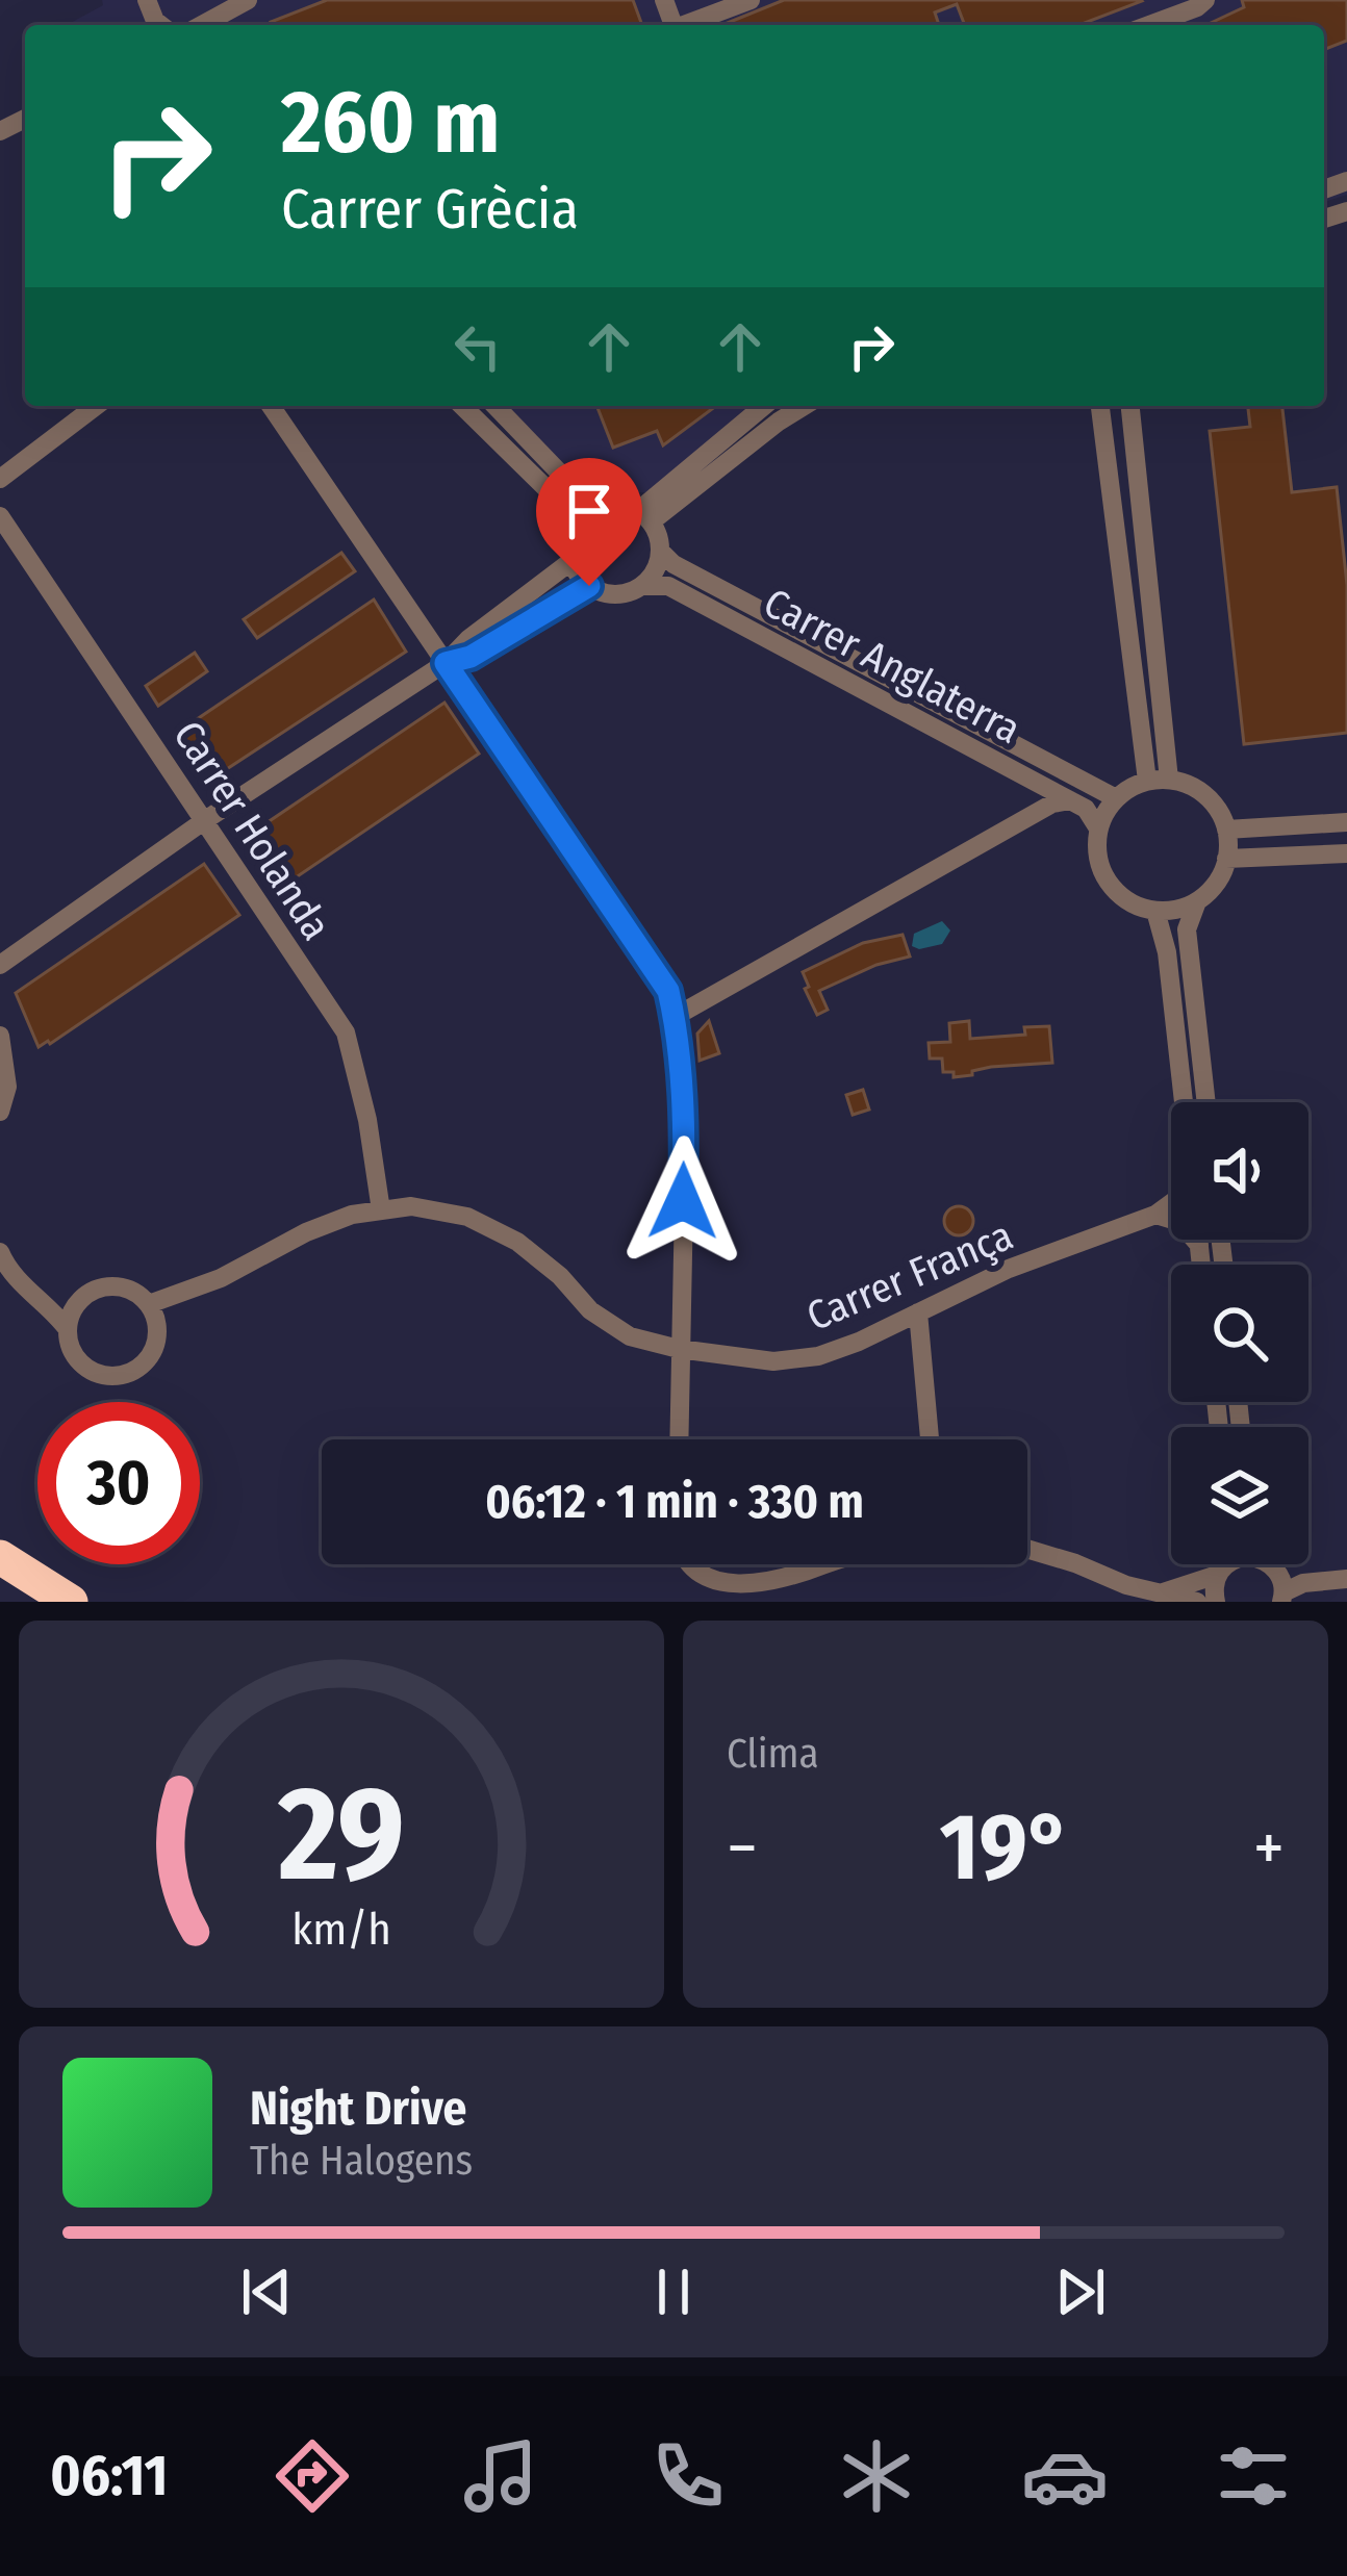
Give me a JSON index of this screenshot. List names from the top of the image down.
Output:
{
  "streets": {
    "street": ["Carrer Anglaterra", "Carrer Holanda", "Carrer França"]
  },
  "crossings": [
    ["Carrer Holanda", "Carrer França"]
  ],
  "page": {
    "turn": ["260 m", "Carrer Grècia"],
    "limit": "30",
    "trip": "06:12 · 1 min · 330 m",
    "tile": "Clima",
    "heat": ["−", "19°", "+"],
    "song": ["Night Drive", "The Halogens"],
    "tabs": "06:11",
    "gauge": ["29", "km/h"]
  }
}
